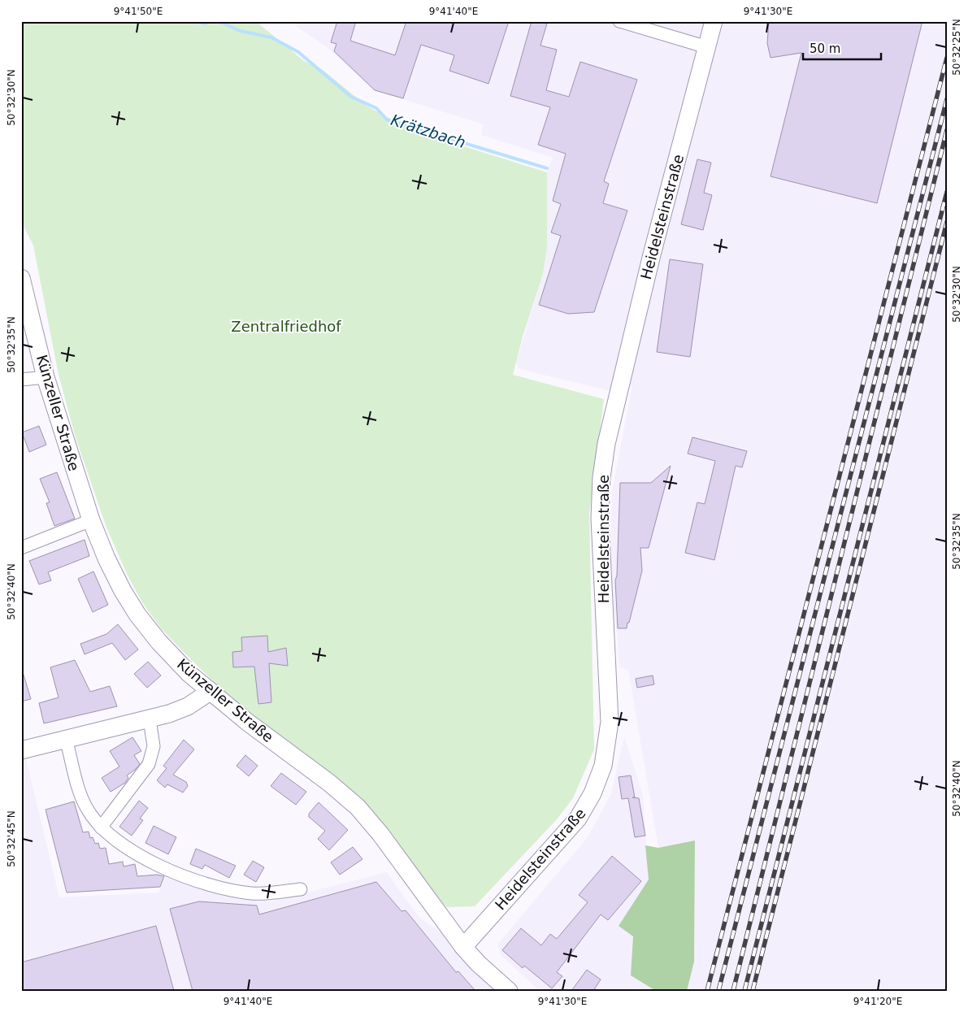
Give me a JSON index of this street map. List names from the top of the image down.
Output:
{
  "streets": {
    "main road": ["Heidelsteinstraße", "Künzeller Straße"]
  },
  "crossings": [
    ["Heidelsteinstraße", "Künzeller Straße"]
  ],
  "water": ["Krätzbach"],
  "parks": ["Zentralfriedhof"],
  "scale_bar": "50 m",
  "coordinates": [
    "9°41'50\"E",
    "9°41'40\"E",
    "9°41'30\"E",
    "50°32'25\"N",
    "50°32'30\"N",
    "50°32'35\"N",
    "50°32'40\"N",
    "50°32'45\"N",
    "9°41'20\"E"
  ]
}
